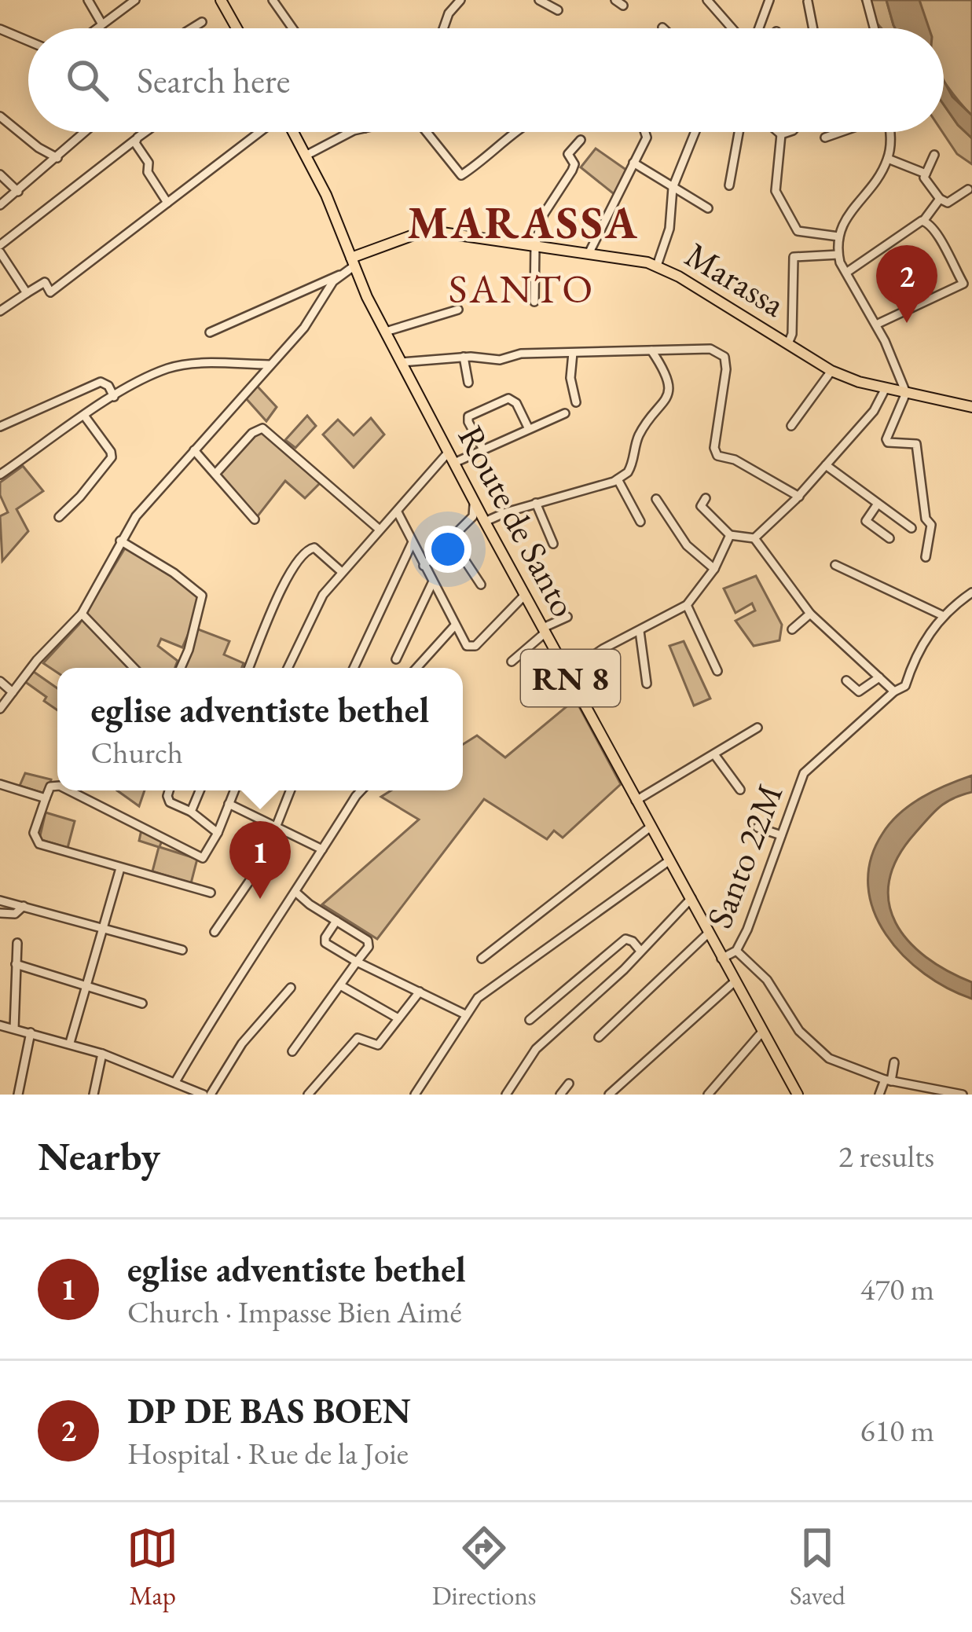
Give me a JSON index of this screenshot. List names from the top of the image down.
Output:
{
  "streets": {
    "main road": ["Marassa", "Route de Santo", "RN 8"],
    "street": ["Santo 22M"]
  },
  "crossings": [
    ["Marassa", "Route de Santo"],
    ["Route de Santo", "Santo 22M"]
  ],
  "districts": ["MARASSA", "SANTO"],
  "page": {
    "search": "Search here",
    "pins": ["2", "1"],
    "popup": ["eglise adventiste bethel", "Church"],
    "heading": ["Nearby", "2 results"],
    "list": [
      {
        "mark": "1",
        "name": "eglise adventiste bethel",
        "note": "Church · Impasse Bien Aimé",
        "value": "470 m"
      },
      {
        "mark": "2",
        "name": "DP DE BAS BOEN",
        "note": "Hospital · Rue de la Joie",
        "value": "610 m"
      }
    ],
    "nav": ["Map", "Directions", "Saved"]
  }
}
